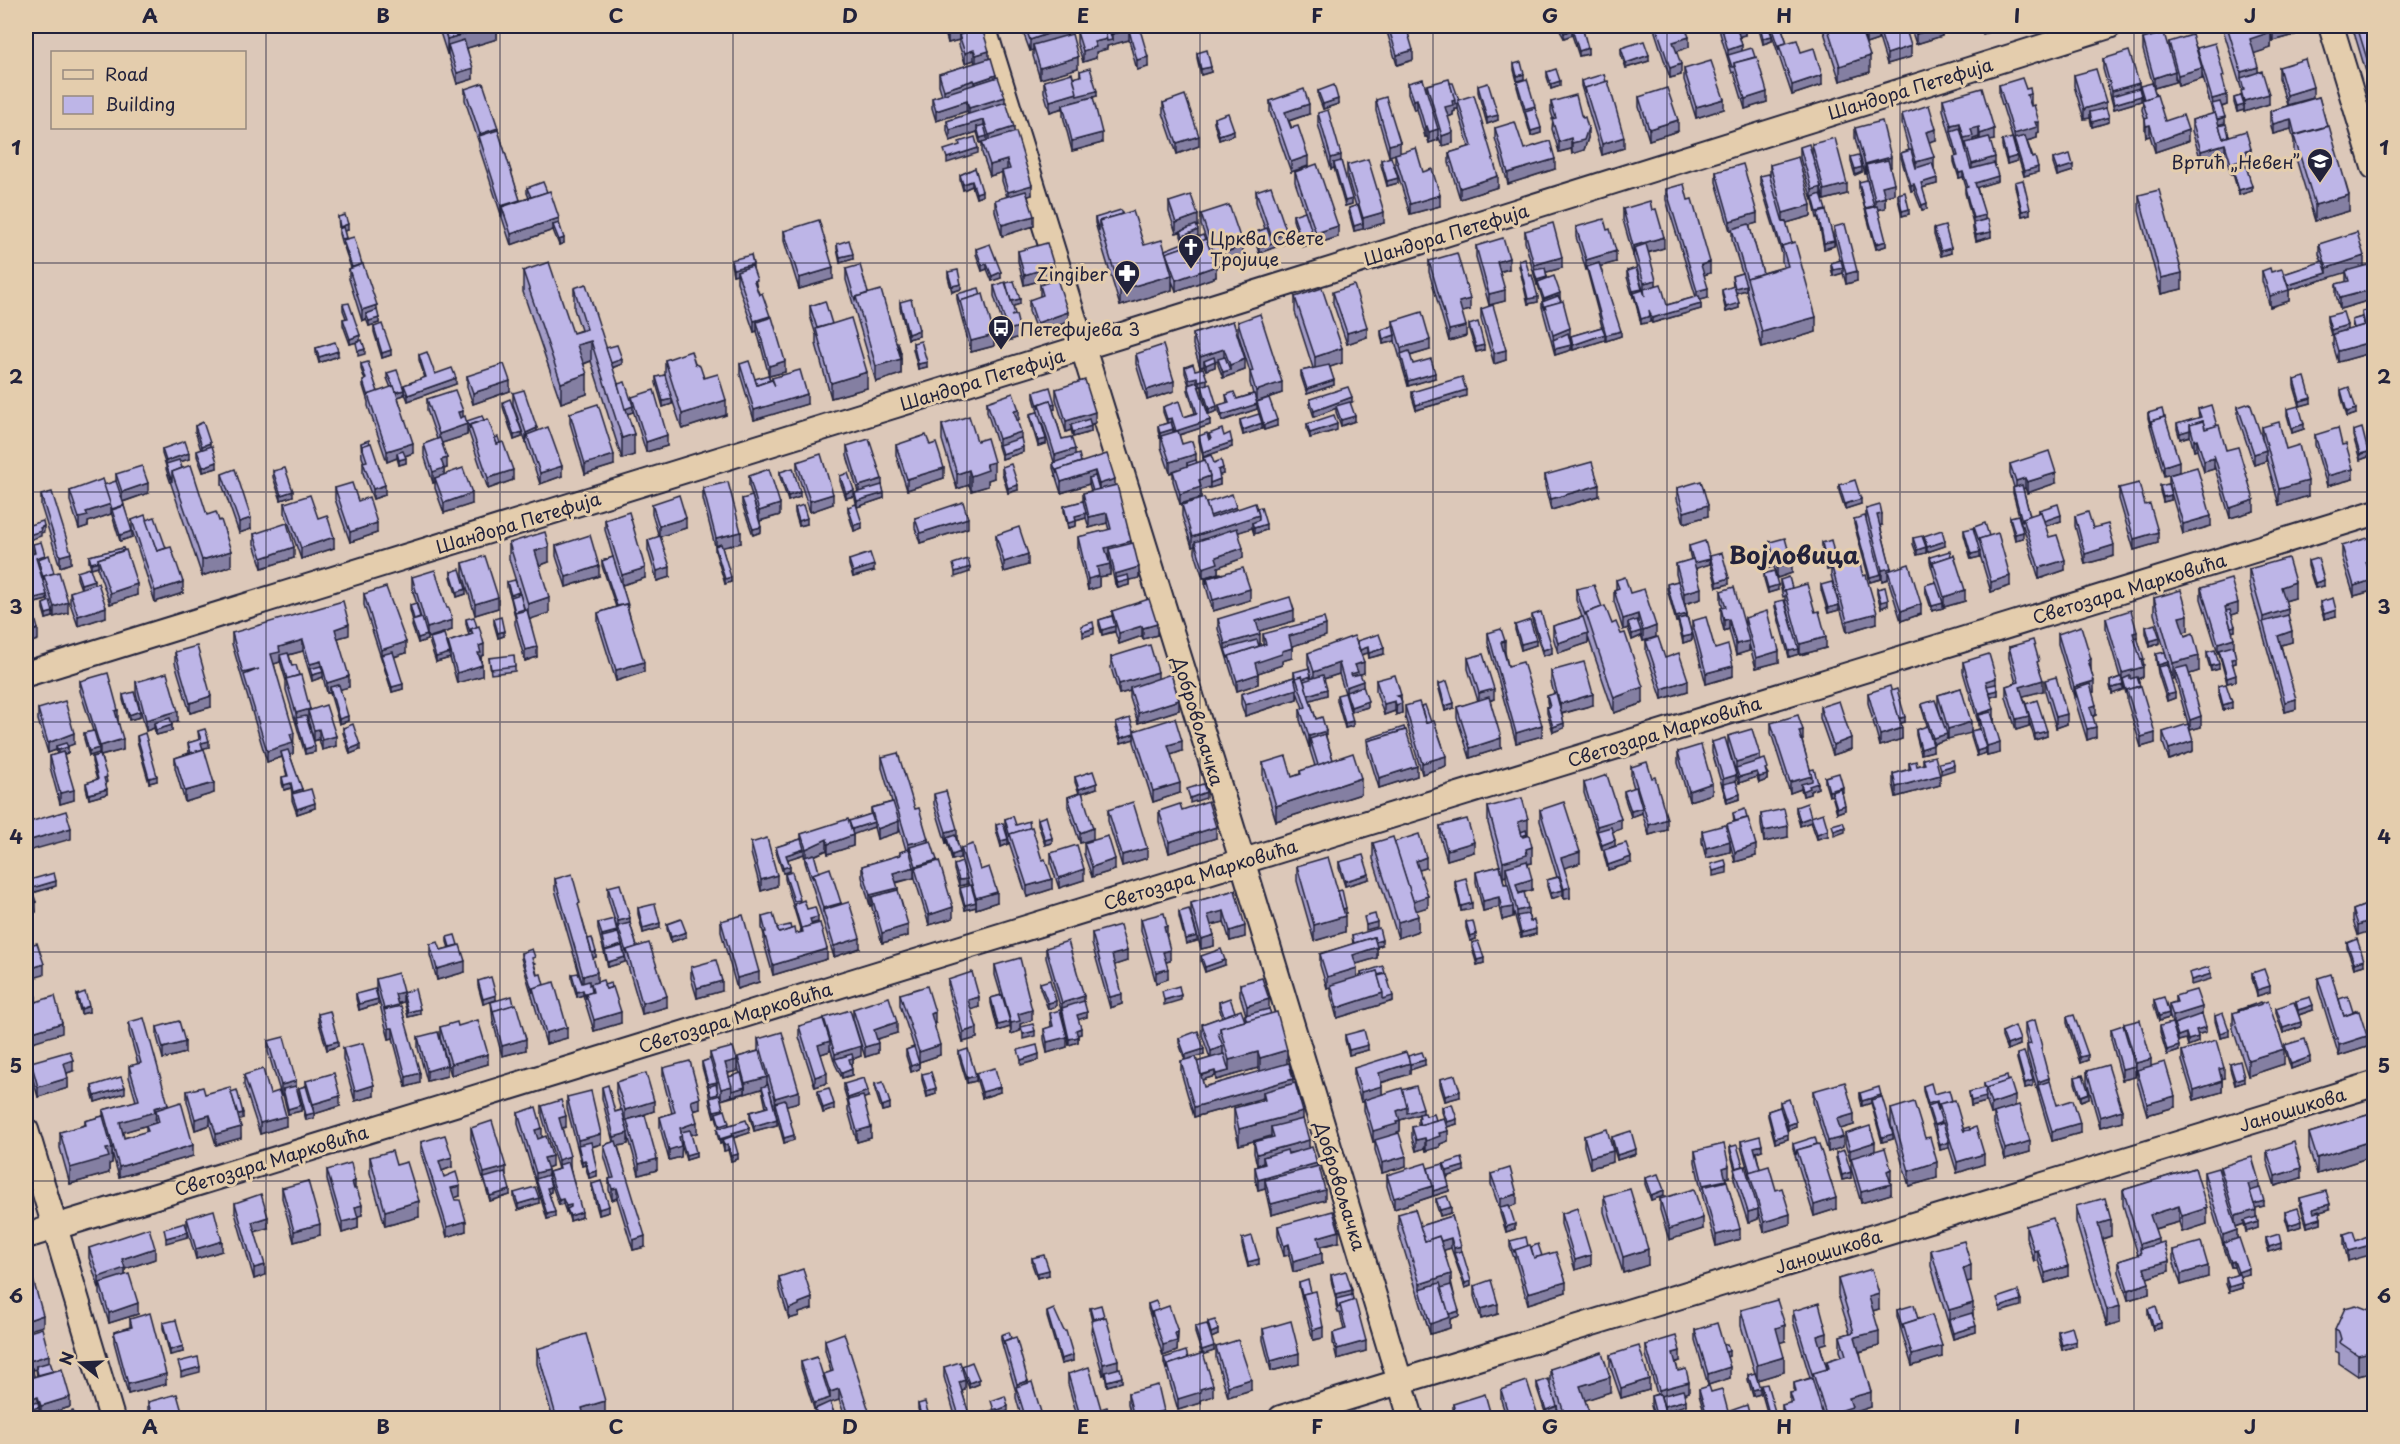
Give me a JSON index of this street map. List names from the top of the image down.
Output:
{
  "streets": {
    "street": [
      "Шандора Петефија",
      "Светозара Марковића",
      "Добровољачка",
      "Јаношикова"
    ]
  },
  "crossings": [
    ["Шандора Петефија", "Добровољачка"],
    ["Светозара Марковића", "Добровољачка"],
    ["Добровољачка", "Јаношикова"]
  ],
  "districts": ["Војловица"],
  "places": {
    "school or university": ["Вртић „Невен”"],
    "church": ["Црква Свете Тројице"],
    "pharmacy": ["Zingiber"],
    "bus stop": ["Петефијева 3"]
  },
  "legend": ["Road", "Building"],
  "north": "left",
  "grid": {
    "columns": [
      "A",
      "B",
      "C",
      "D",
      "E",
      "F",
      "G",
      "H",
      "I",
      "J"
    ],
    "rows": [
      "1",
      "2",
      "3",
      "4",
      "5",
      "6"
    ]
  }
}
